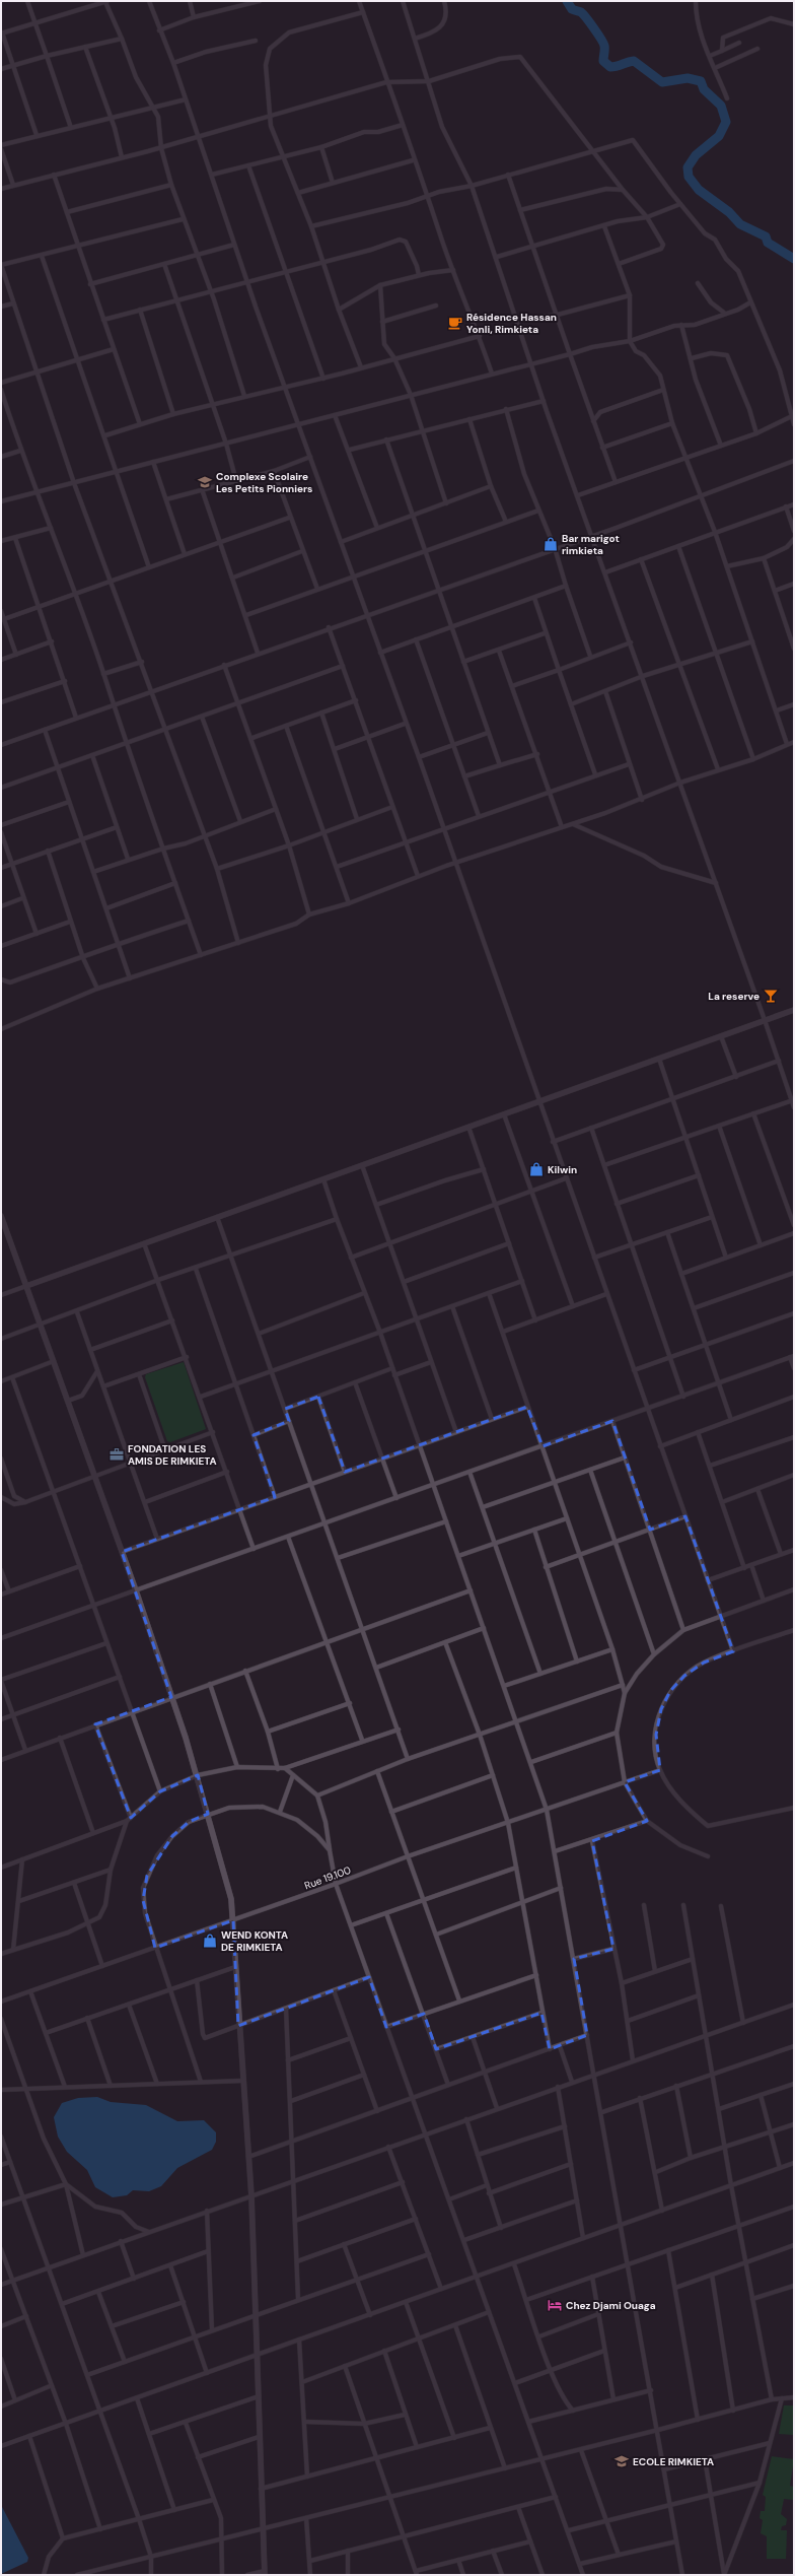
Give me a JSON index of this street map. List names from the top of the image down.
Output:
{
  "streets": {
    "street": ["Rue 19.100"]
  },
  "places": {
    "cafe": ["Résidence Hassan Yonli, Rimkieta"],
    "school or university": ["Complexe Scolaire Les Petits Pionniers", "ECOLE RIMKIETA"],
    "shop": ["Bar marigot rimkieta", "Kilwin", "WEND KONTA DE RIMKIETA"],
    "bar": ["La reserve"],
    "office": ["FONDATION LES AMIS DE RIMKIETA"],
    "hotel": ["Chez Djami Ouaga"]
  }
}
